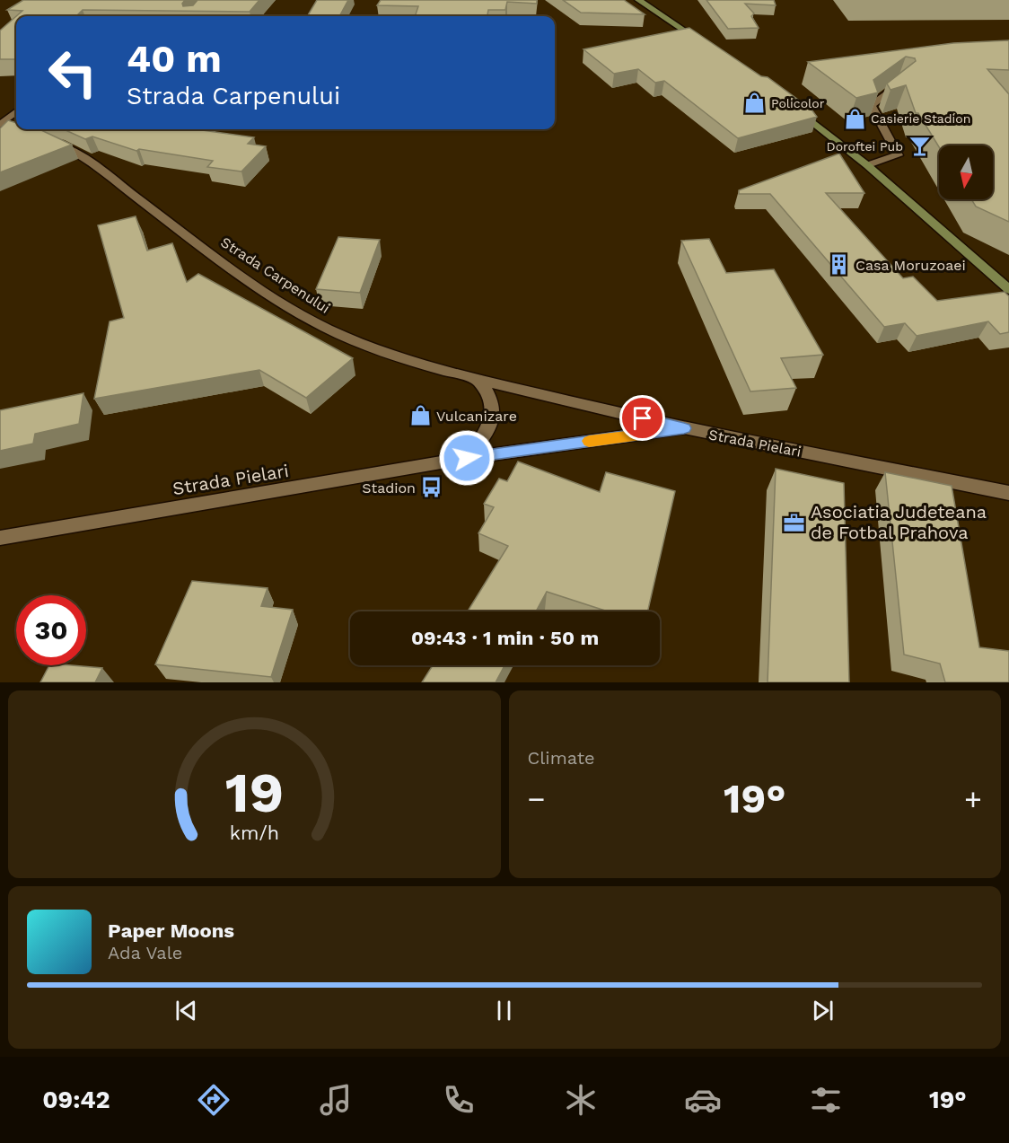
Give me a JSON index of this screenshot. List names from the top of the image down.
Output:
{
  "streets": {
    "street": ["Strada Carpenului", "Strada Pielari"]
  },
  "crossings": [
    ["Strada Carpenului", "Strada Pielari"]
  ],
  "places": {
    "shop": ["Policolor", "Casierie Stadion", "Vulcanizare"],
    "bar": ["Doroftei Pub"],
    "building": ["Casa Moruzoaei"],
    "bus stop": ["Stadion"],
    "office": ["Asociatia Judeteana de Fotbal Prahova"]
  },
  "north": "bottom",
  "page": {
    "turn": ["40 m", "Strada Carpenului"],
    "limit": "30",
    "trip": "09:43 · 1 min · 50 m",
    "tile": "Climate",
    "heat": ["−", "19°", "+"],
    "song": ["Paper Moons", "Ada Vale"],
    "tabs": ["09:42", "19°"],
    "gauge": ["19", "km/h"]
  }
}
